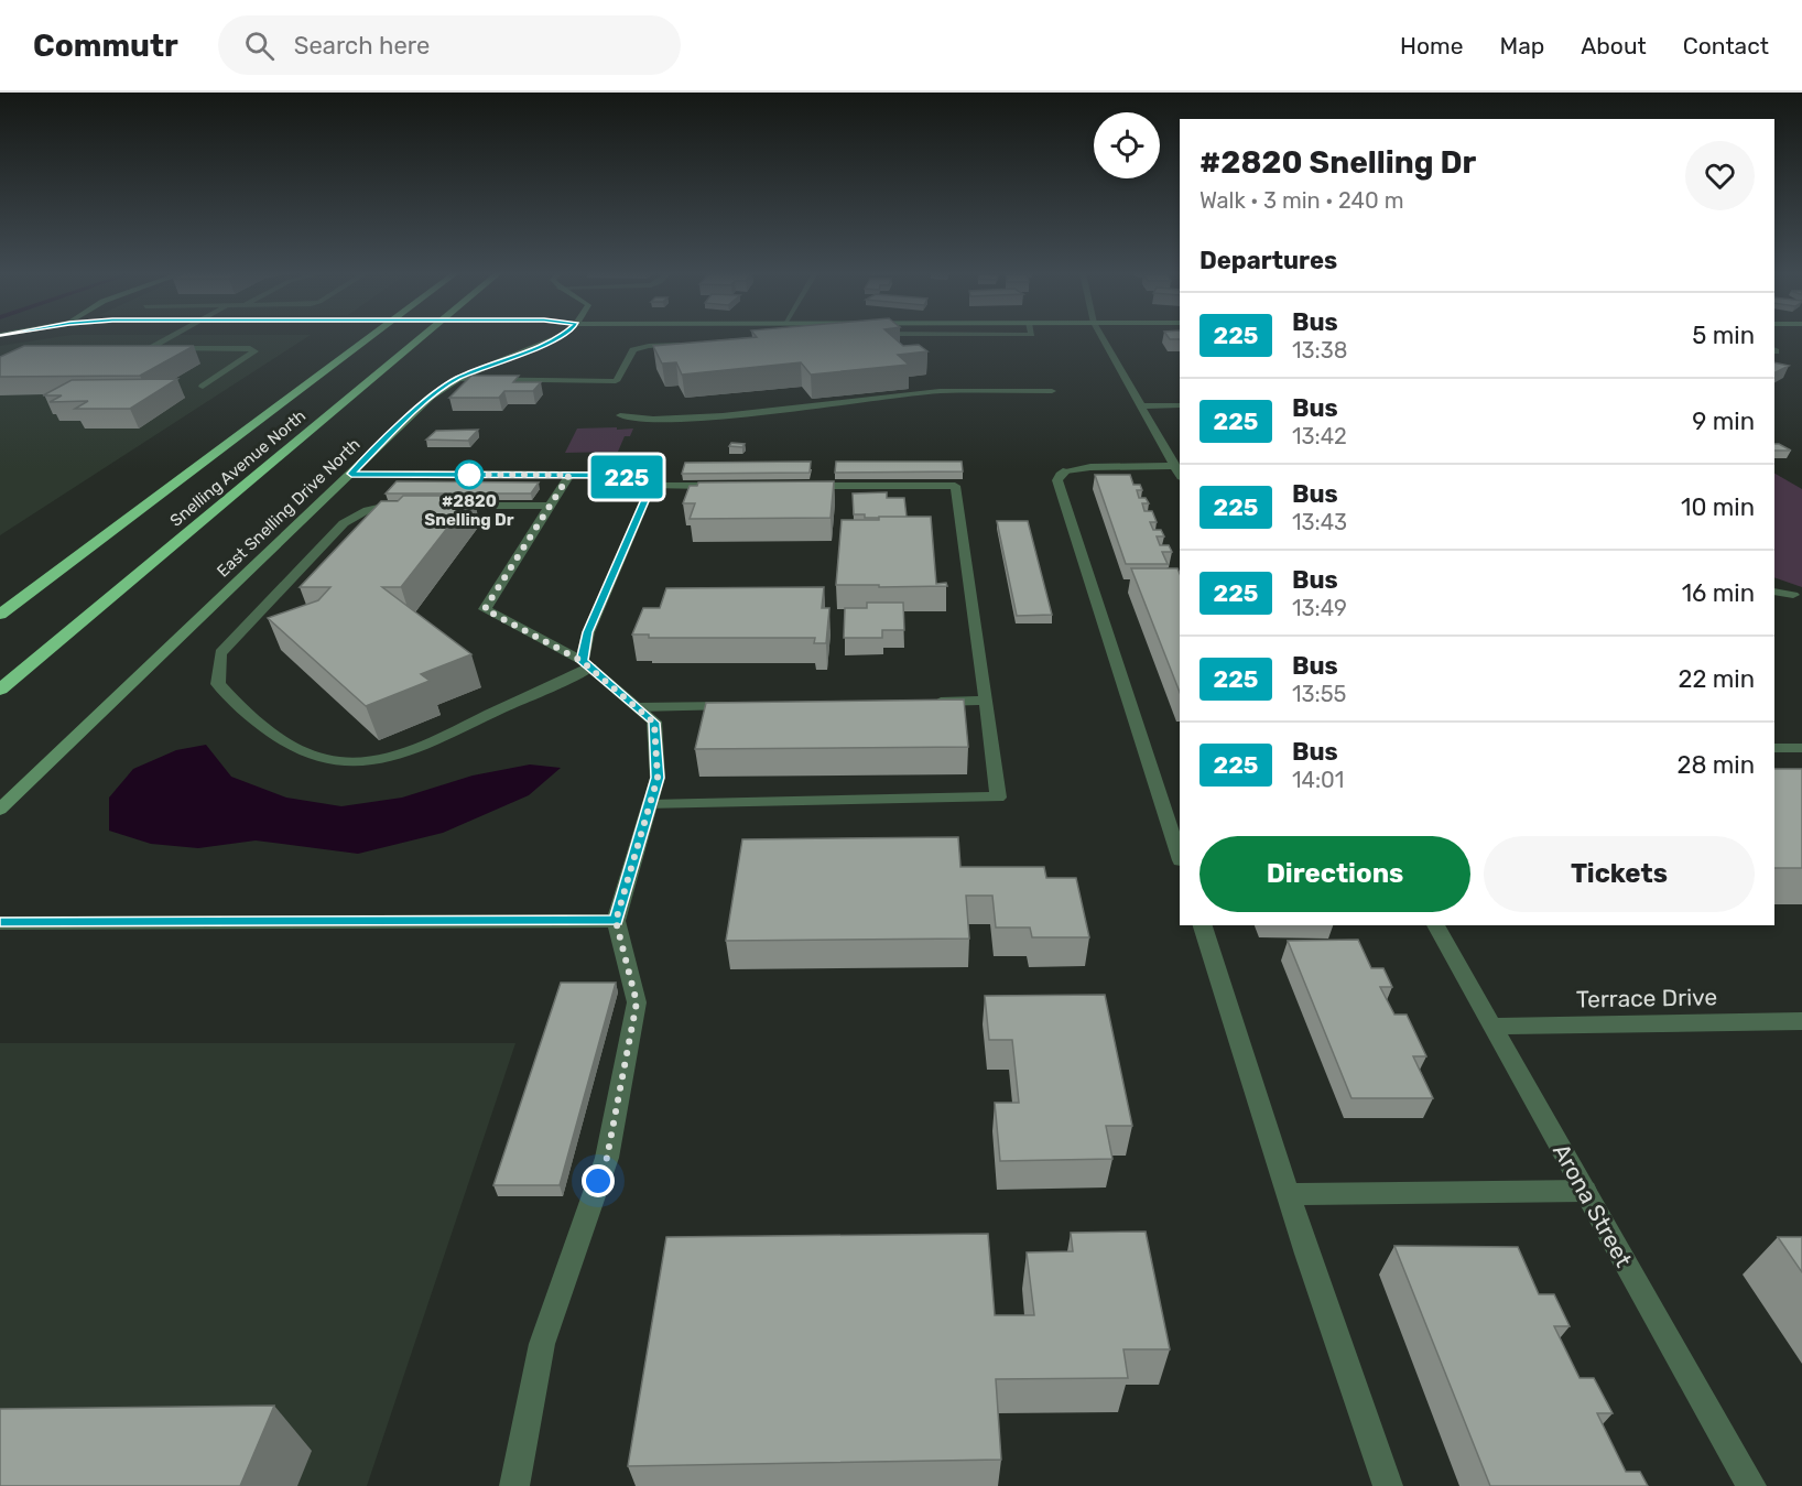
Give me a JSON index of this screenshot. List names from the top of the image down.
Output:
{
  "streets": {
    "highway": ["Snelling Avenue North"],
    "street": ["East Snelling Drive North", "Terrace Drive", "Arona Street"]
  },
  "crossings": [
    ["Terrace Drive", "Arona Street"]
  ],
  "places": ["#2820 Snelling Dr"],
  "lines": ["bus line 225"],
  "page": {
    "header": "Commutr",
    "search": "Search here",
    "nav": [
      "Home",
      "Map",
      "About",
      "Contact"
    ],
    "on_map": "225",
    "heading": [
      ["#2820 Snelling Dr", "Walk · 3 min · 240 m"],
      "Departures"
    ],
    "list": [
      {
        "mark": "225",
        "name": "Bus",
        "note": "13:38",
        "value": "5 min"
      },
      {
        "mark": "225",
        "name": "Bus",
        "note": "13:42",
        "value": "9 min"
      },
      {
        "mark": "225",
        "name": "Bus",
        "note": "13:43",
        "value": "10 min"
      },
      {
        "mark": "225",
        "name": "Bus",
        "note": "13:49",
        "value": "16 min"
      },
      {
        "mark": "225",
        "name": "Bus",
        "note": "13:55",
        "value": "22 min"
      },
      {
        "mark": "225",
        "name": "Bus",
        "note": "14:01",
        "value": "28 min"
      }
    ],
    "buttons": ["Directions", "Tickets"]
  }
}
